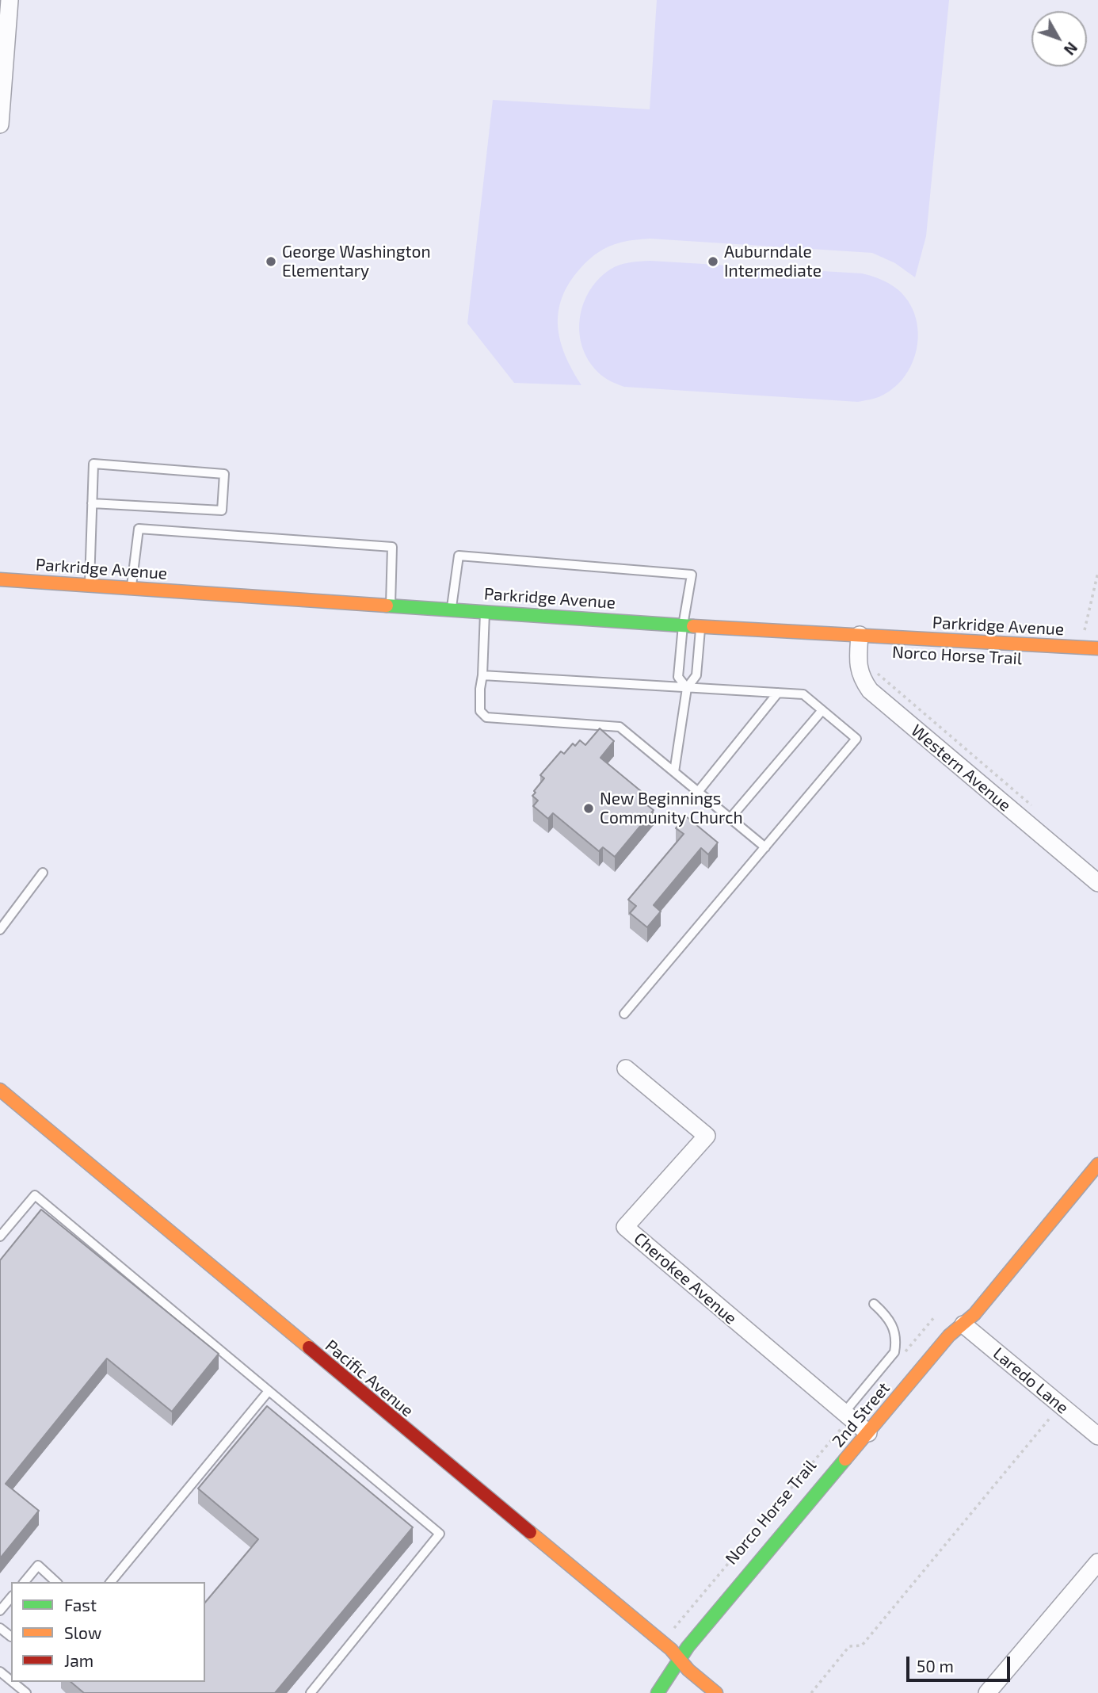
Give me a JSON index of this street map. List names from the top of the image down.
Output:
{
  "streets": {
    "street": [
      "Parkridge Avenue",
      "Western Avenue",
      "Cherokee Avenue",
      "Pacific Avenue",
      "Laredo Lane",
      "2nd Street"
    ],
    "path": ["Norco Horse Trail"]
  },
  "crossings": [
    ["Parkridge Avenue", "Western Avenue"],
    ["Norco Horse Trail", "Cherokee Avenue"],
    ["Norco Horse Trail", "Pacific Avenue"],
    ["Cherokee Avenue", "2nd Street"],
    ["Pacific Avenue", "2nd Street"],
    ["Laredo Lane", "2nd Street"]
  ],
  "places": ["George Washington Elementary", "Auburndale Intermediate", "New Beginnings Community Church"],
  "legend": ["Fast", "Slow", "Jam"],
  "scale_bar": "50 m",
  "north": "bottom right"
}
